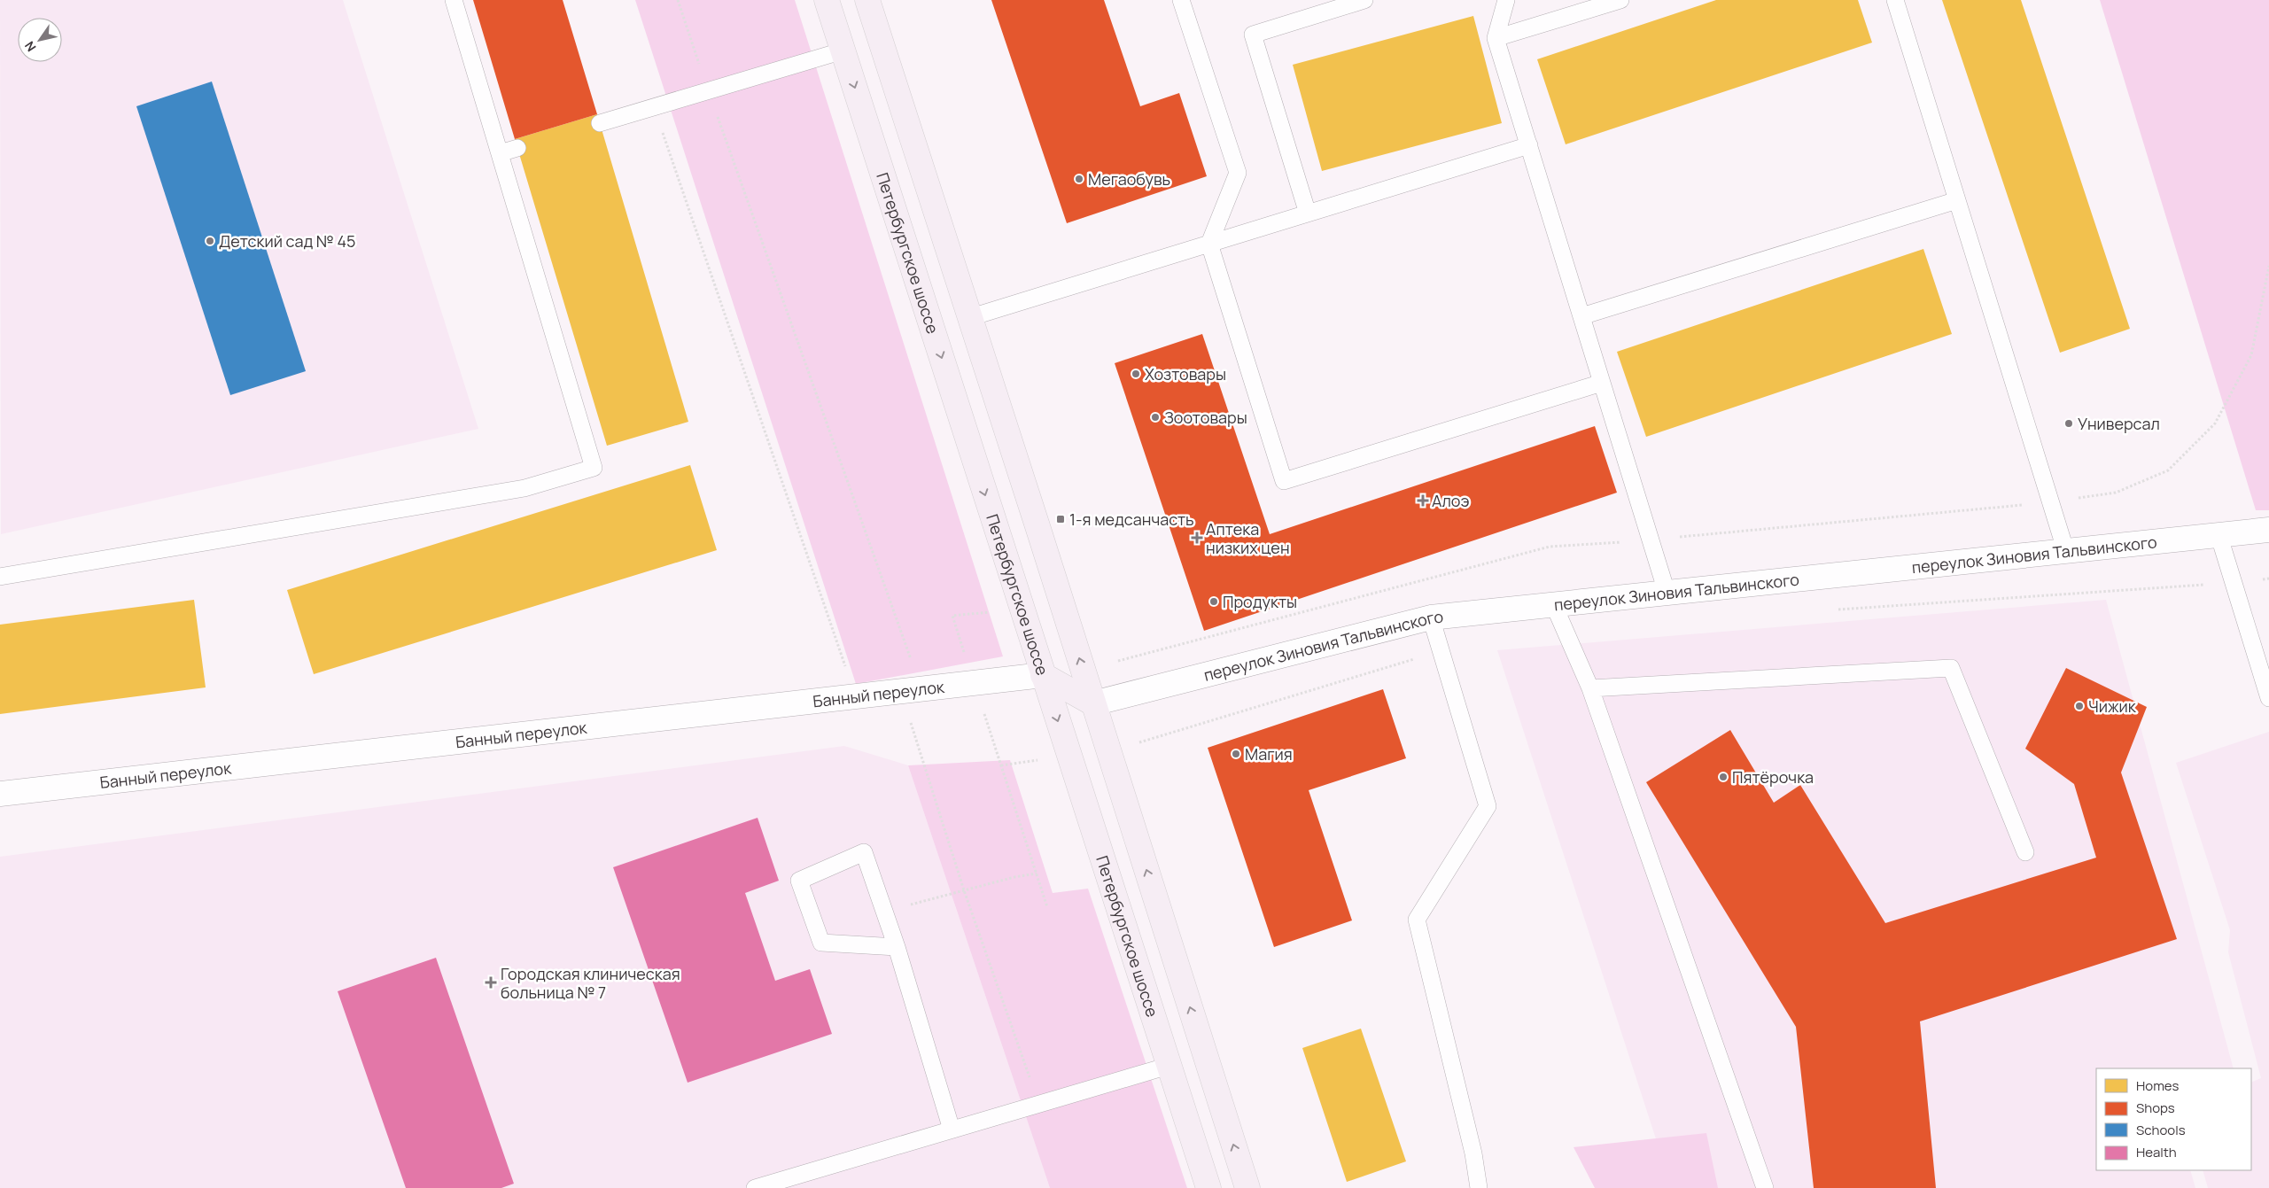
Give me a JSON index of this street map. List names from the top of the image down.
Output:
{
  "streets": {
    "main road": ["Петербургское шоссе"],
    "street": ["переулок Зиновия Тальвинского", "Банный переулок"]
  },
  "crossings": [
    ["Петербургское шоссе", "Банный переулок"]
  ],
  "places": {
    "other": [
      "Мегаобувь",
      "Детский сад № 45",
      "Хозтовары",
      "Зоотовары",
      "Универсал",
      "Продукты",
      "Чижик",
      "Магия",
      "Пятёрочка"
    ],
    "health": ["Алоэ", "Аптека низких цен", "Городская клиническая больница № 7"],
    "transit": ["1-я медсанчасть"]
  },
  "legend": [
    "Homes",
    "Shops",
    "Schools",
    "Health"
  ],
  "north": "bottom left"
}
